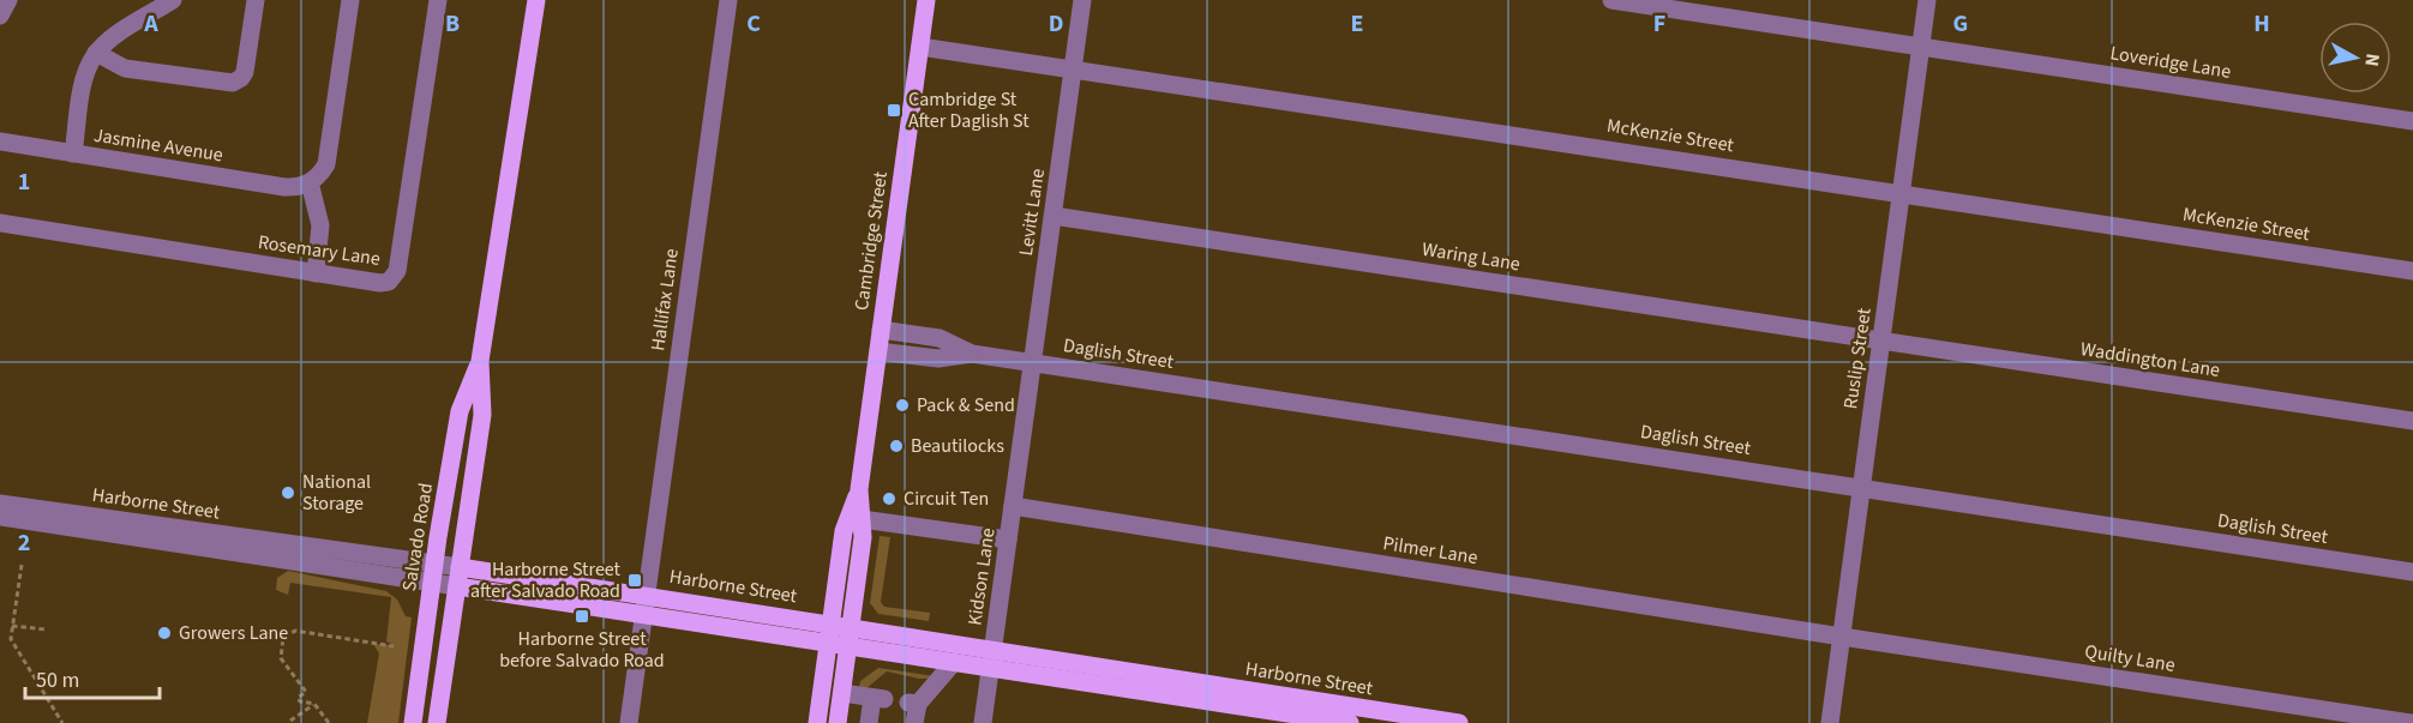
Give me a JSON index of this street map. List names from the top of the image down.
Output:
{
  "streets": {
    "main road": ["Cambridge Street", "Harborne Street", "Salvado Road"],
    "street": [
      "Loveridge Lane",
      "McKenzie Street",
      "Jasmine Avenue",
      "Levitt Lane",
      "Rosemary Lane",
      "Waring Lane",
      "Hallifax Lane",
      "Daglish Street",
      "Ruslip Street",
      "Waddington Lane",
      "Pilmer Lane",
      "Kidson Lane",
      "Quilty Lane"
    ]
  },
  "crossings": [
    ["Loveridge Lane", "Ruslip Street"],
    ["McKenzie Street", "Levitt Lane"],
    ["McKenzie Street", "Cambridge Street"],
    ["McKenzie Street", "Ruslip Street"],
    ["Levitt Lane", "Waring Lane"],
    ["Levitt Lane", "Daglish Street"],
    ["Levitt Lane", "Kidson Lane"],
    ["Cambridge Street", "Daglish Street"],
    ["Cambridge Street", "Harborne Street"],
    ["Waring Lane", "Ruslip Street"],
    ["Waring Lane", "Waddington Lane"],
    ["Hallifax Lane", "Harborne Street"],
    ["Daglish Street", "Ruslip Street"],
    ["Daglish Street", "Kidson Lane"],
    ["Ruslip Street", "Waddington Lane"],
    ["Ruslip Street", "Pilmer Lane"],
    ["Ruslip Street", "Quilty Lane"],
    ["Harborne Street", "Salvado Road"],
    ["Harborne Street", "Kidson Lane"],
    ["Pilmer Lane", "Kidson Lane"],
    ["Pilmer Lane", "Quilty Lane"]
  ],
  "places": {
    "transit": ["Cambridge St After Daglish St", "Harborne Street after Salvado Road", "Harborne Street before Salvado Road"],
    "other": [
      "Pack & Send",
      "Beautilocks",
      "National Storage",
      "Circuit Ten",
      "Growers Lane"
    ]
  },
  "scale_bar": "50 m",
  "north": "right",
  "grid": {
    "columns": [
      "A",
      "B",
      "C",
      "D",
      "E",
      "F",
      "G",
      "H"
    ],
    "rows": ["1", "2"]
  }
}
